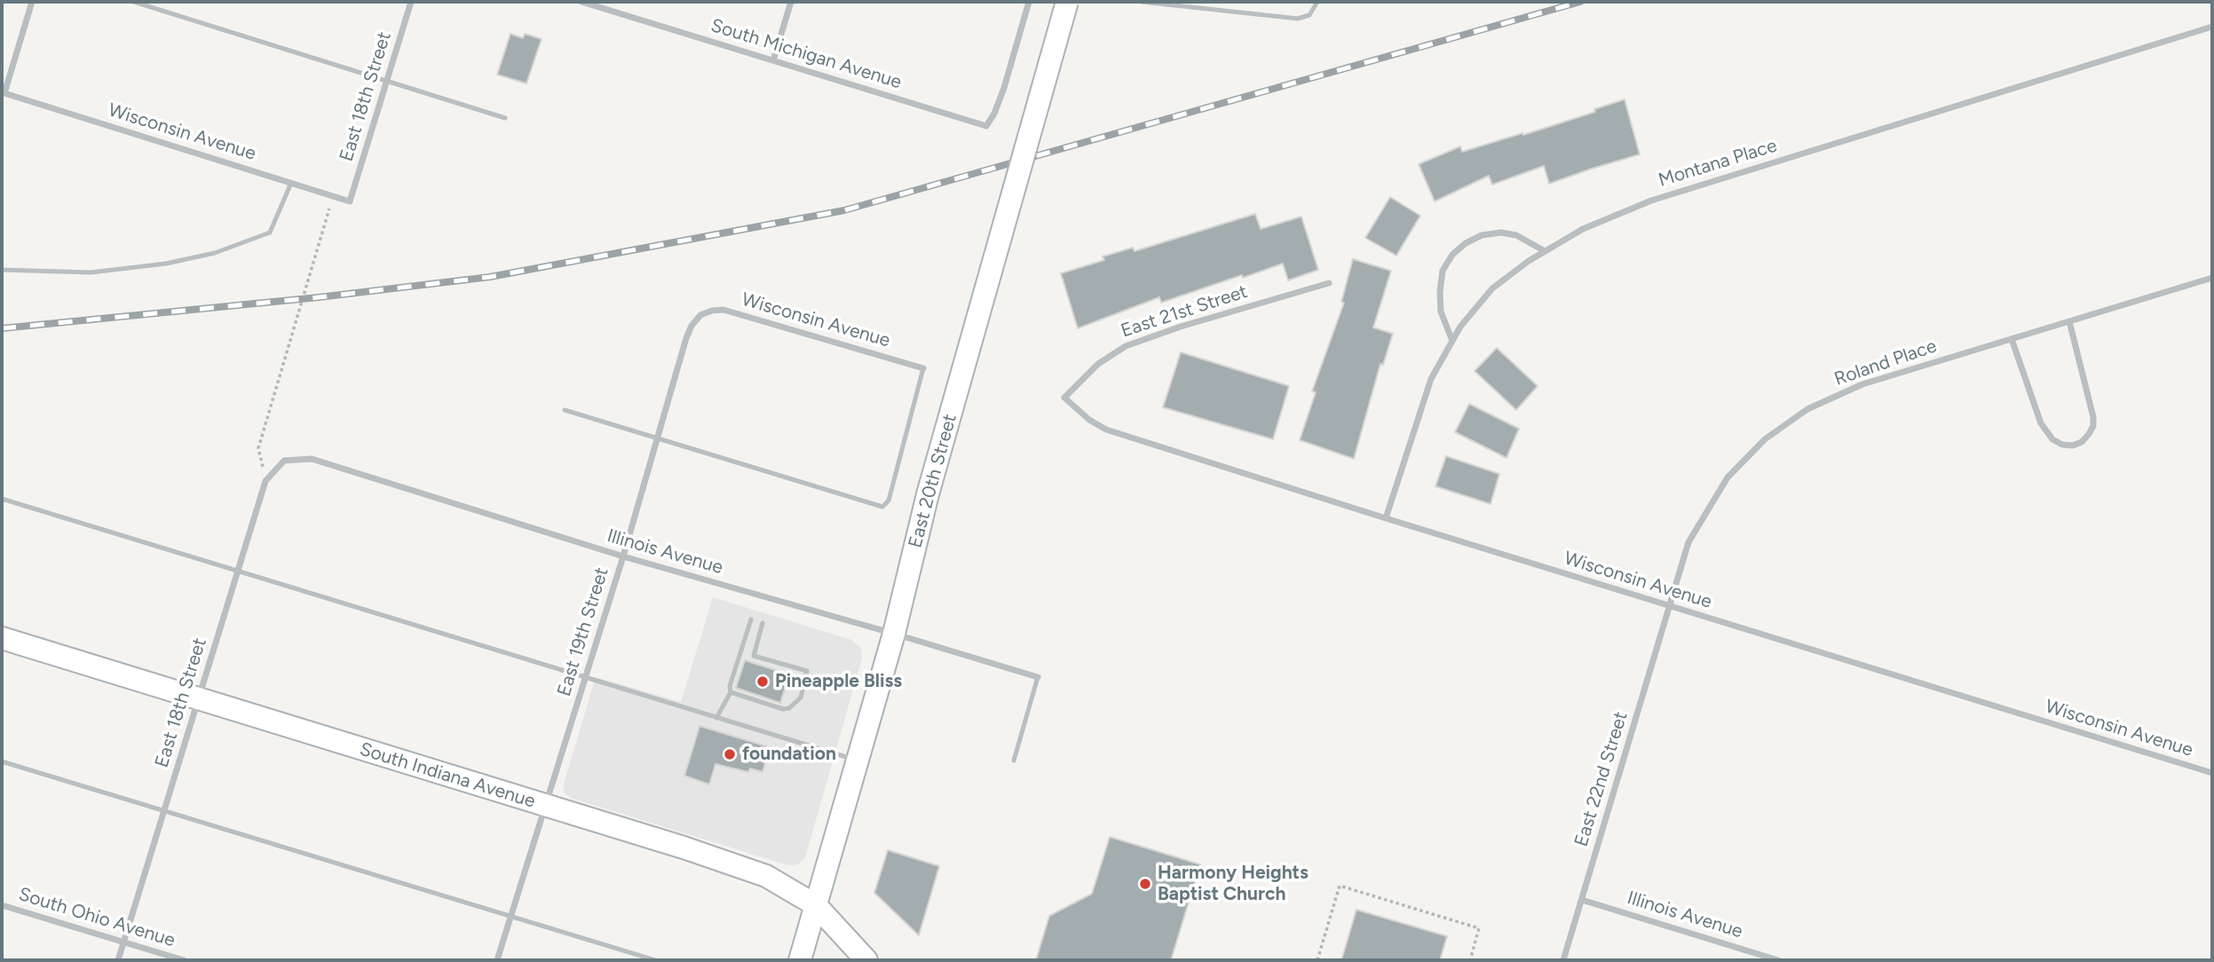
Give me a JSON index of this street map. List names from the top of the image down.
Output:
{
  "streets": {
    "main road": ["East 20th Street", "South Indiana Avenue"],
    "street": [
      "South Michigan Avenue",
      "East 18th Street",
      "Wisconsin Avenue",
      "Montana Place",
      "East 21st Street",
      "Roland Place",
      "Illinois Avenue",
      "East 19th Street",
      "East 22nd Street",
      "South Ohio Avenue"
    ]
  },
  "crossings": [
    ["East 18th Street", "Wisconsin Avenue"],
    ["East 18th Street", "Illinois Avenue"],
    ["East 18th Street", "South Indiana Avenue"],
    ["East 18th Street", "South Ohio Avenue"],
    ["Wisconsin Avenue", "Montana Place"],
    ["Wisconsin Avenue", "East 21st Street"],
    ["Wisconsin Avenue", "Roland Place"],
    ["Wisconsin Avenue", "East 19th Street"],
    ["Wisconsin Avenue", "East 22nd Street"],
    ["Roland Place", "East 22nd Street"],
    ["East 20th Street", "Illinois Avenue"],
    ["East 20th Street", "South Indiana Avenue"],
    ["Illinois Avenue", "East 19th Street"],
    ["Illinois Avenue", "East 22nd Street"],
    ["East 19th Street", "South Indiana Avenue"]
  ],
  "places": ["Pineapple Bliss", "foundation", "Harmony Heights Baptist Church"]
}
